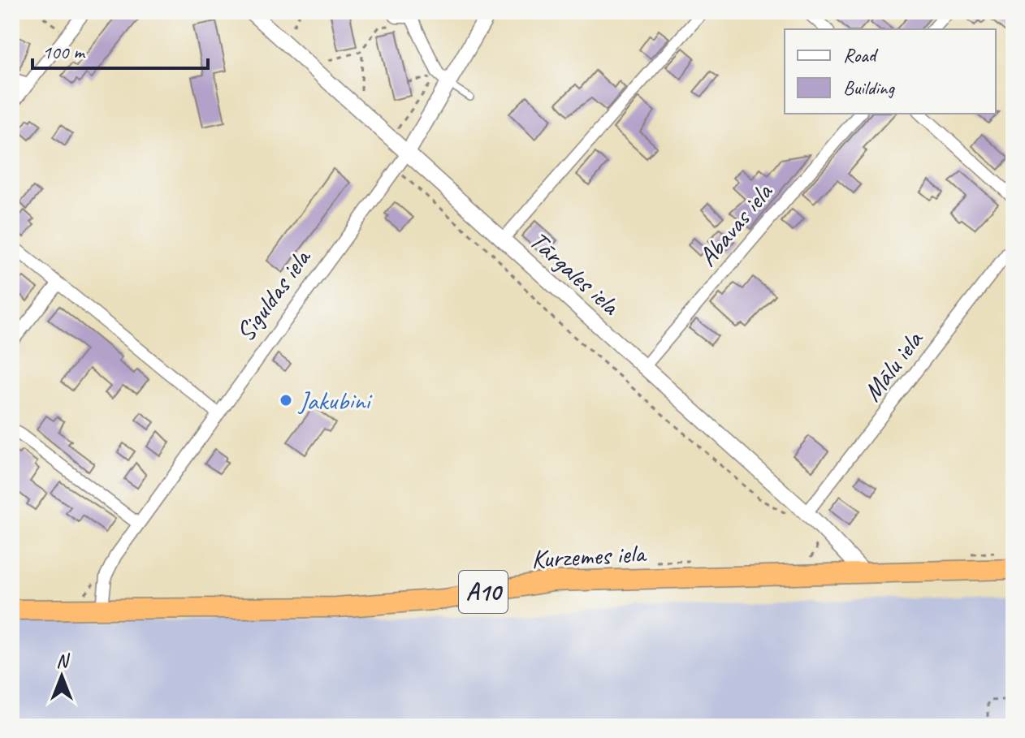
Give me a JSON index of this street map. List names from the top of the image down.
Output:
{
  "streets": {
    "highway": ["Kurzemes iela", "A10"],
    "street": [
      "Abavas iela",
      "Tārgales iela",
      "Siguldas iela",
      "Mālu iela"
    ]
  },
  "crossings": [
    ["Abavas iela", "Tārgales iela"],
    ["Tārgales iela", "Siguldas iela"],
    ["Tārgales iela", "Mālu iela"],
    ["Tārgales iela", "Kurzemes iela"],
    ["Siguldas iela", "Kurzemes iela"]
  ],
  "places": ["Jakubini"],
  "legend": ["Road", "Building"],
  "scale_bar": "100 m",
  "north": "top"
}
